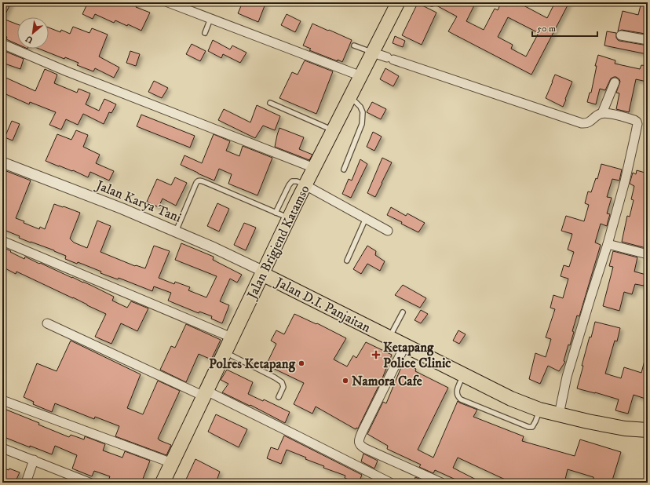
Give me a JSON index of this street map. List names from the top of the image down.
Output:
{
  "streets": {
    "highway": ["Jalan Brigjend Katamso", "Jalan D.I. Panjaitan"],
    "street": ["Jalan Karya Tani"]
  },
  "crossings": [
    ["Jalan Karya Tani", "Jalan Brigjend Katamso"],
    ["Jalan Karya Tani", "Jalan D.I. Panjaitan"],
    ["Jalan Brigjend Katamso", "Jalan D.I. Panjaitan"]
  ],
  "places": {
    "health": ["Ketapang Police Clinic"],
    "other": ["Polres Ketapang", "Namora Cafe"]
  },
  "scale_bar": "50 m",
  "north": "bottom left"
}
